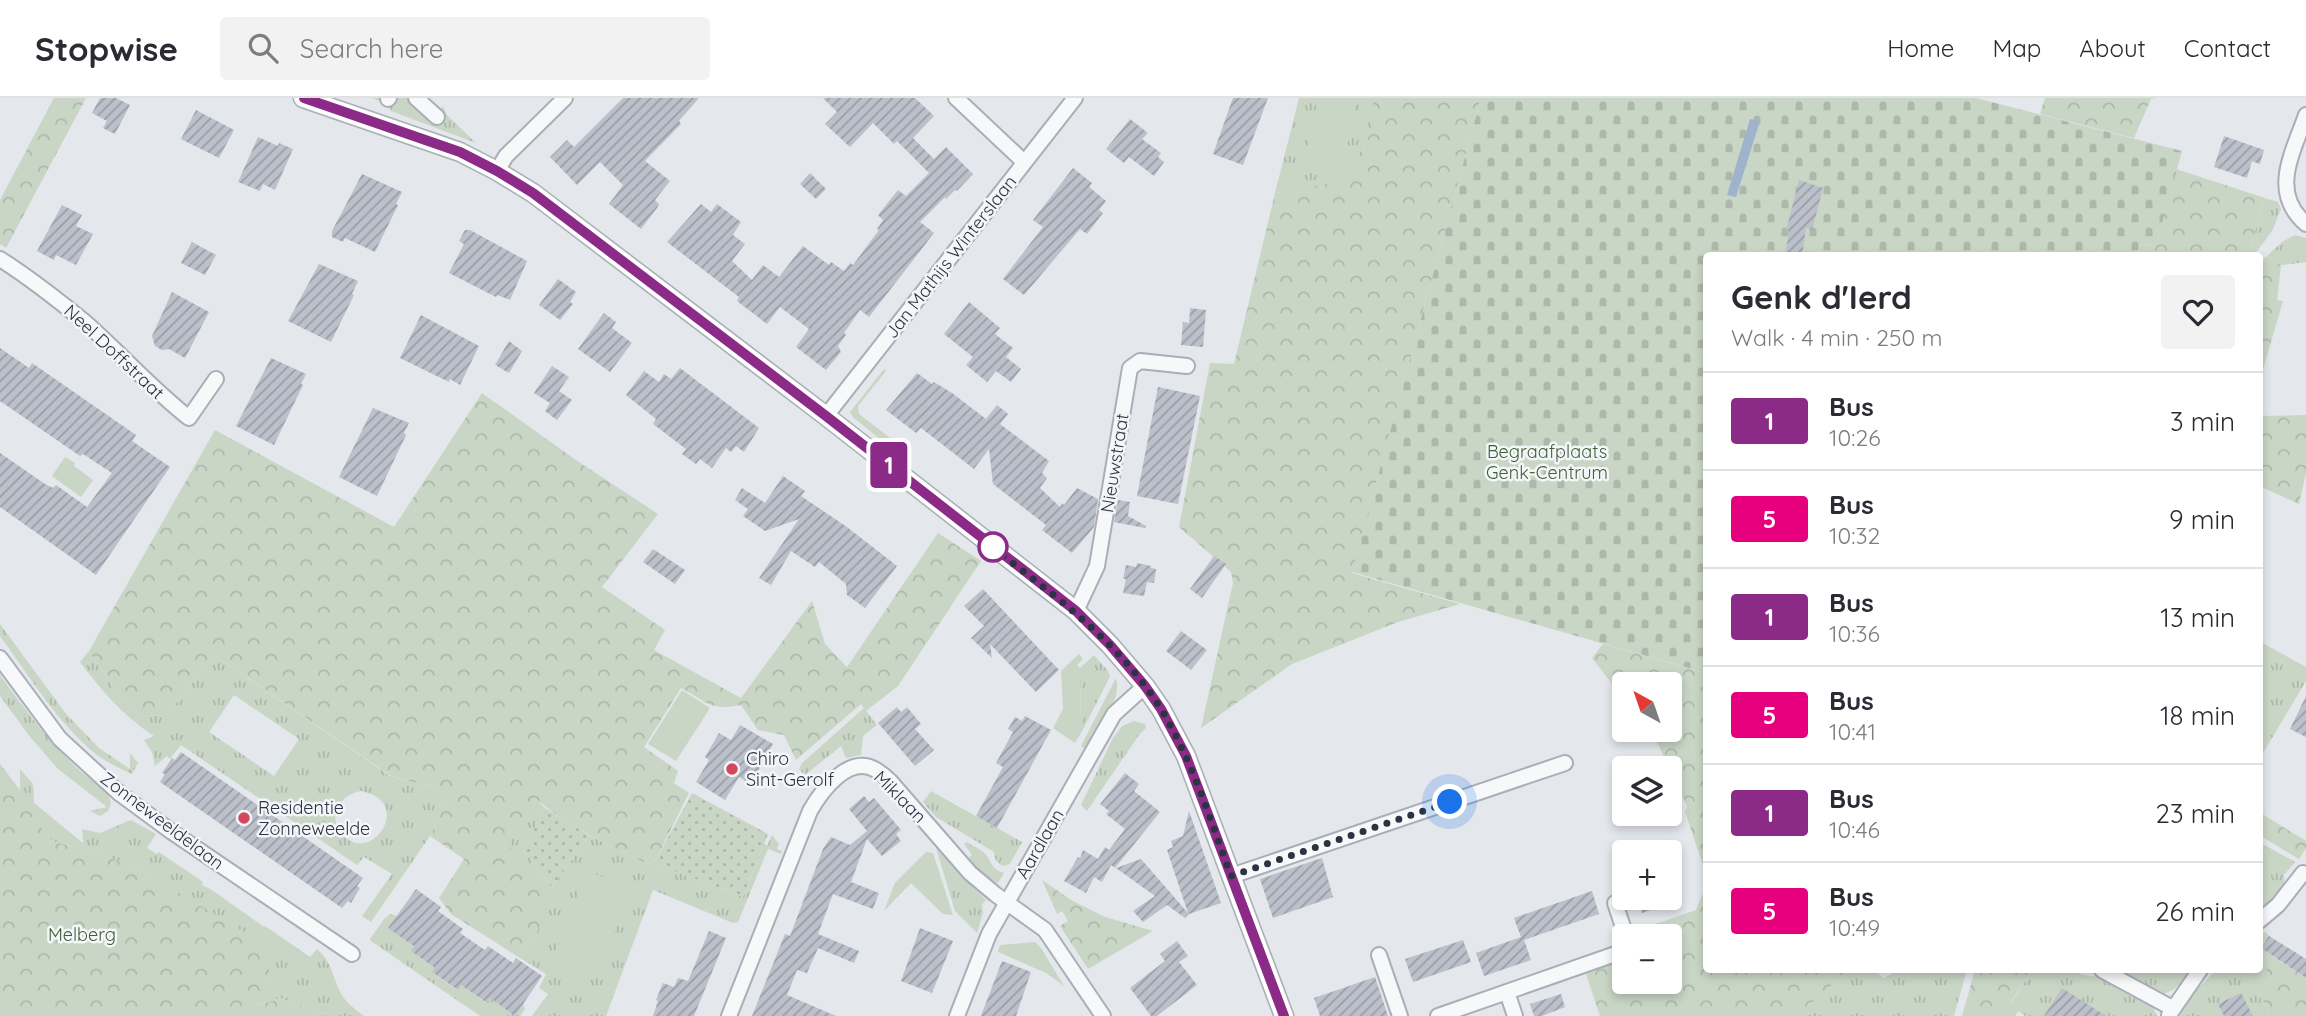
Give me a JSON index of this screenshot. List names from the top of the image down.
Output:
{
  "streets": {
    "street": [
      "Jan Mathijs Winterslaan",
      "Neel Doffstraat",
      "Nieuwstraat",
      "Miklaan",
      "Zonneweeldelaan",
      "Aardlaan"
    ]
  },
  "crossings": [
    ["Miklaan", "Aardlaan"]
  ],
  "parks": ["Begraafplaats Genk-Centrum", "Melberg"],
  "places": ["Chiro Sint-Gerolf", "Residentie Zonneweelde"],
  "lines": ["bus line 1"],
  "north": "top left",
  "page": {
    "header": "Stopwise",
    "search": "Search here",
    "nav": [
      "Home",
      "Map",
      "About",
      "Contact"
    ],
    "on_map": "1",
    "heading": ["Genk d'Ierd", "Walk · 4 min · 250 m"],
    "list": [
      {
        "mark": "1",
        "name": "Bus",
        "note": "10:26",
        "value": "3 min"
      },
      {
        "mark": "5",
        "name": "Bus",
        "note": "10:32",
        "value": "9 min"
      },
      {
        "mark": "1",
        "name": "Bus",
        "note": "10:36",
        "value": "13 min"
      },
      {
        "mark": "5",
        "name": "Bus",
        "note": "10:41",
        "value": "18 min"
      },
      {
        "mark": "1",
        "name": "Bus",
        "note": "10:46",
        "value": "23 min"
      },
      {
        "mark": "5",
        "name": "Bus",
        "note": "10:49",
        "value": "26 min"
      }
    ],
    "map_buttons": ["+", "−"]
  }
}
